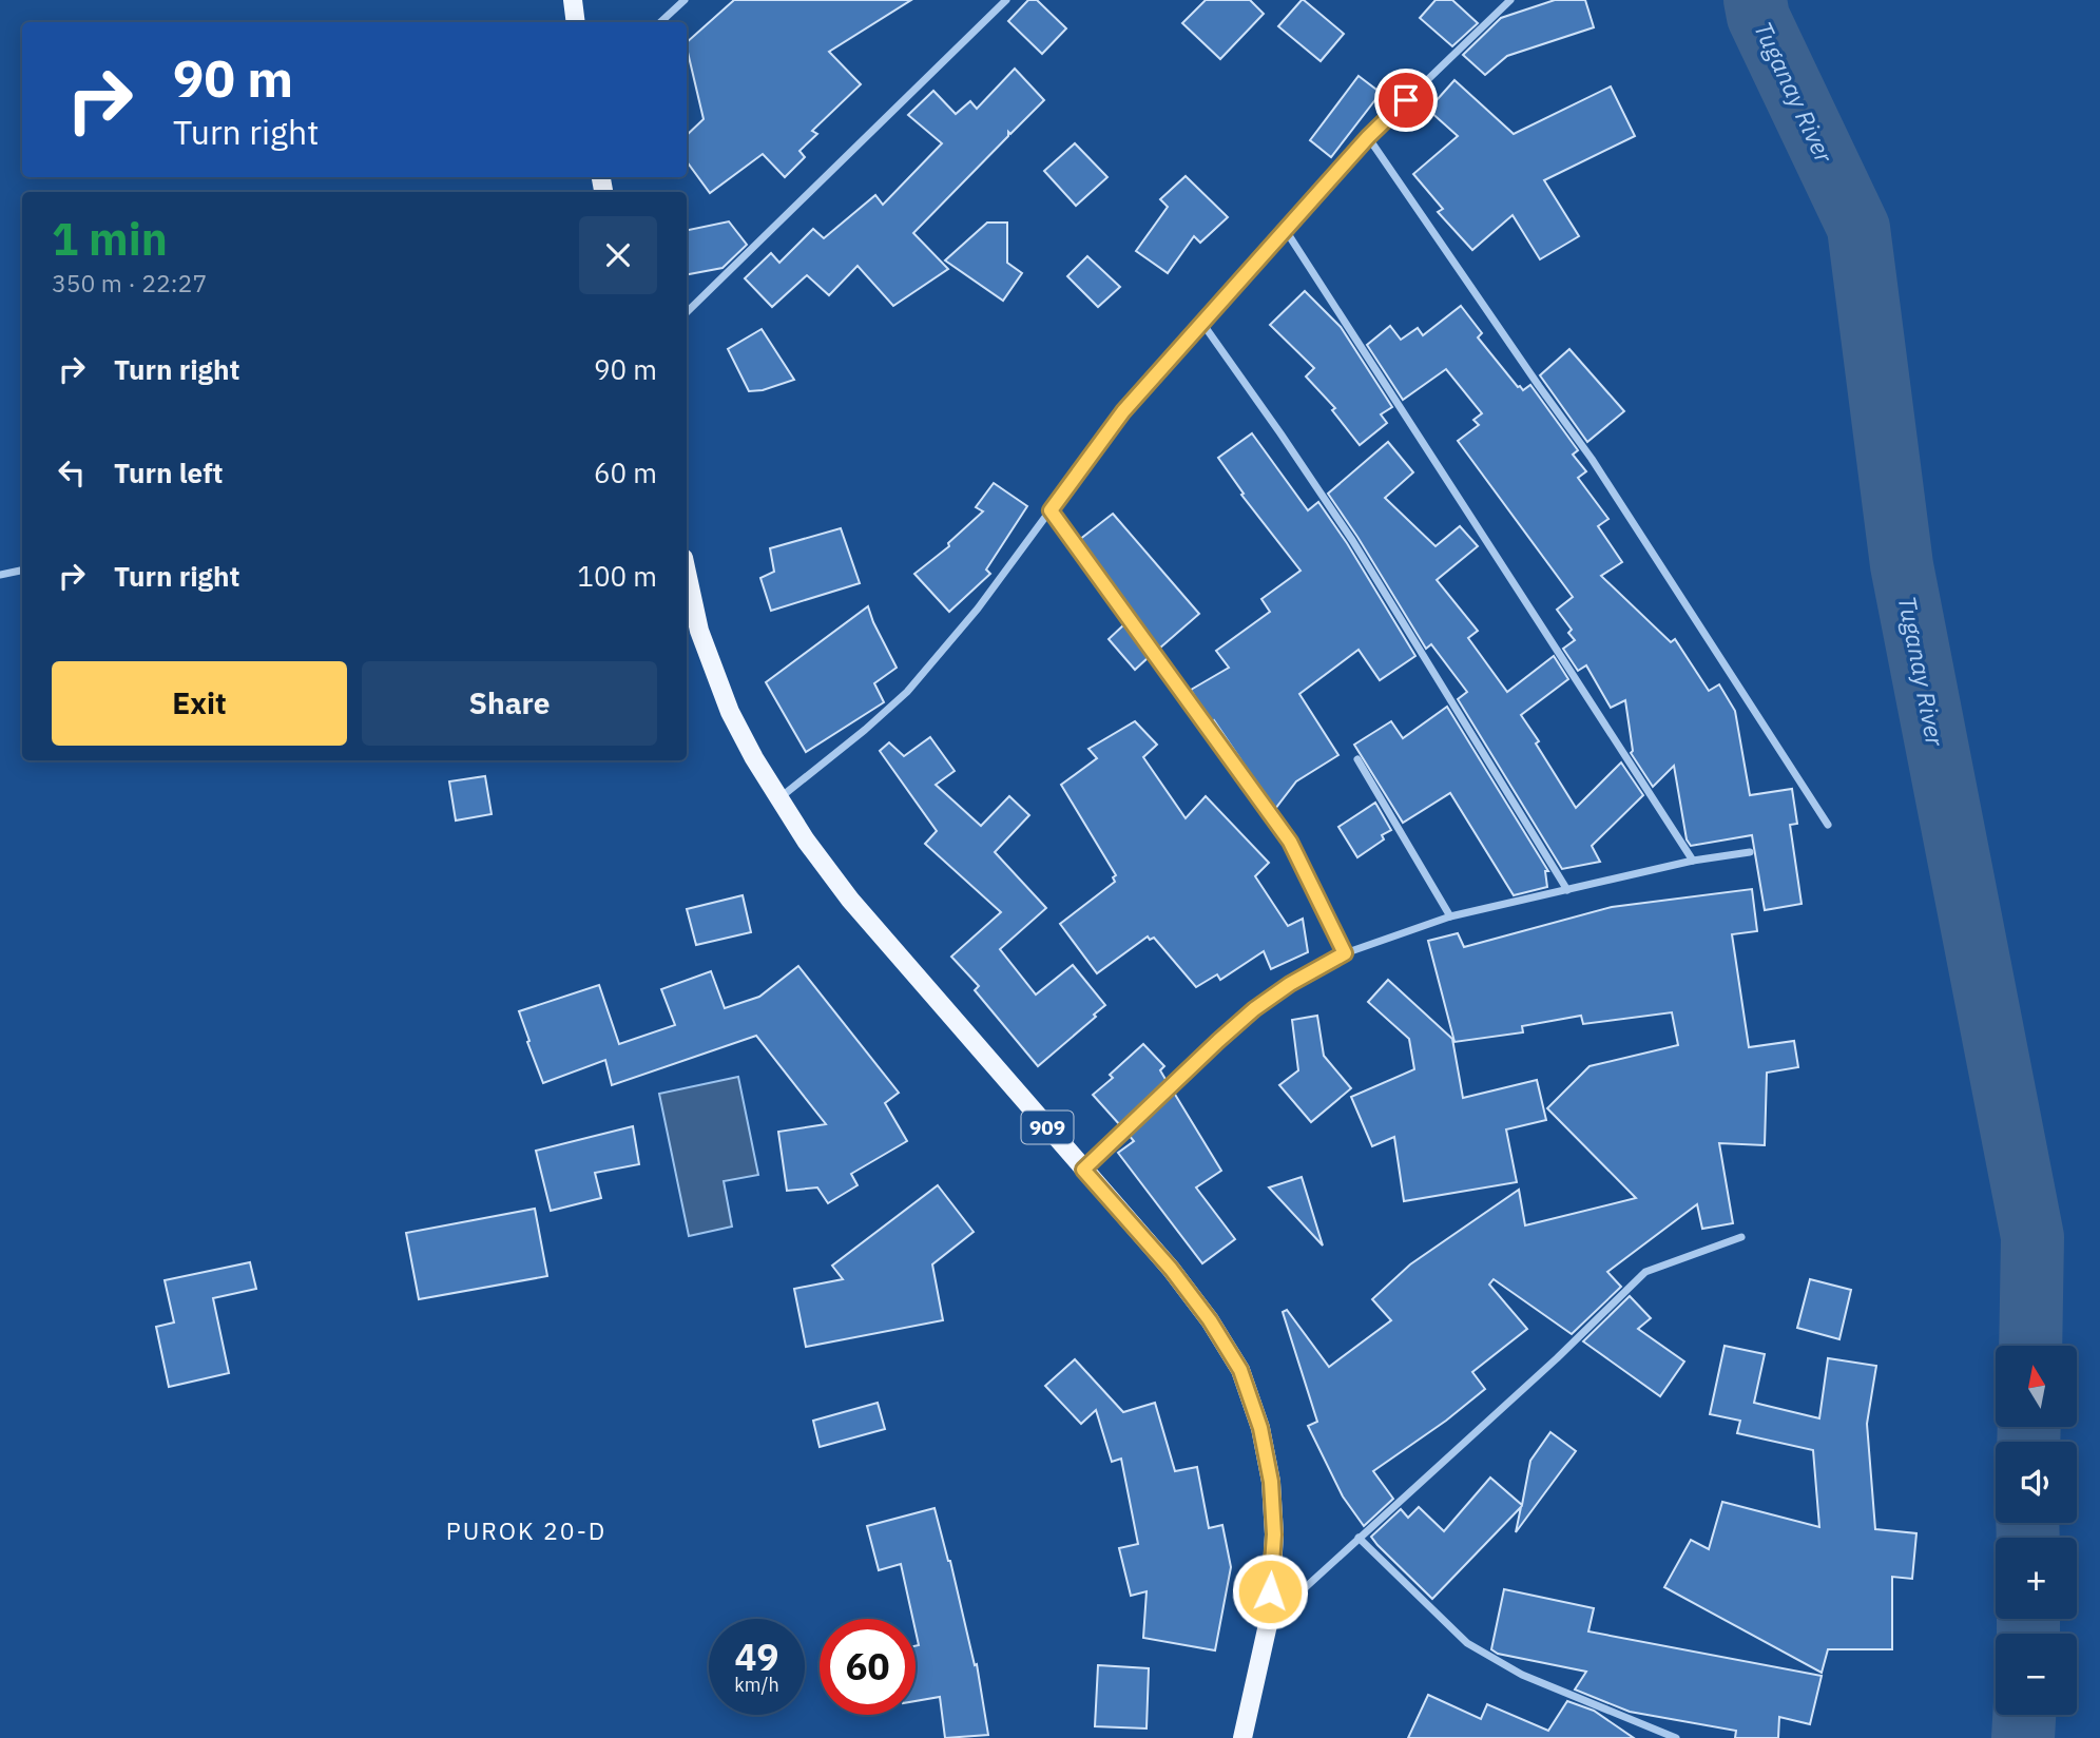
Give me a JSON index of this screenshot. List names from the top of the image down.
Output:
{
  "streets": {
    "main road": ["909"]
  },
  "districts": ["PUROK 20-D"],
  "water": ["Tuganay River"],
  "north": "top",
  "page": {
    "turn": ["90 m", "Turn right"],
    "heading": ["1 min", "350 m · 22:27"],
    "list": [
      {
        "name": "Turn right",
        "value": "90 m"
      },
      {
        "name": "Turn left",
        "value": "60 m"
      },
      {
        "name": "Turn right",
        "value": "100 m"
      }
    ],
    "buttons": ["Exit", "Share"],
    "map_buttons": ["+", "−"],
    "speed": "49 km/h",
    "limit": "60"
  }
}
